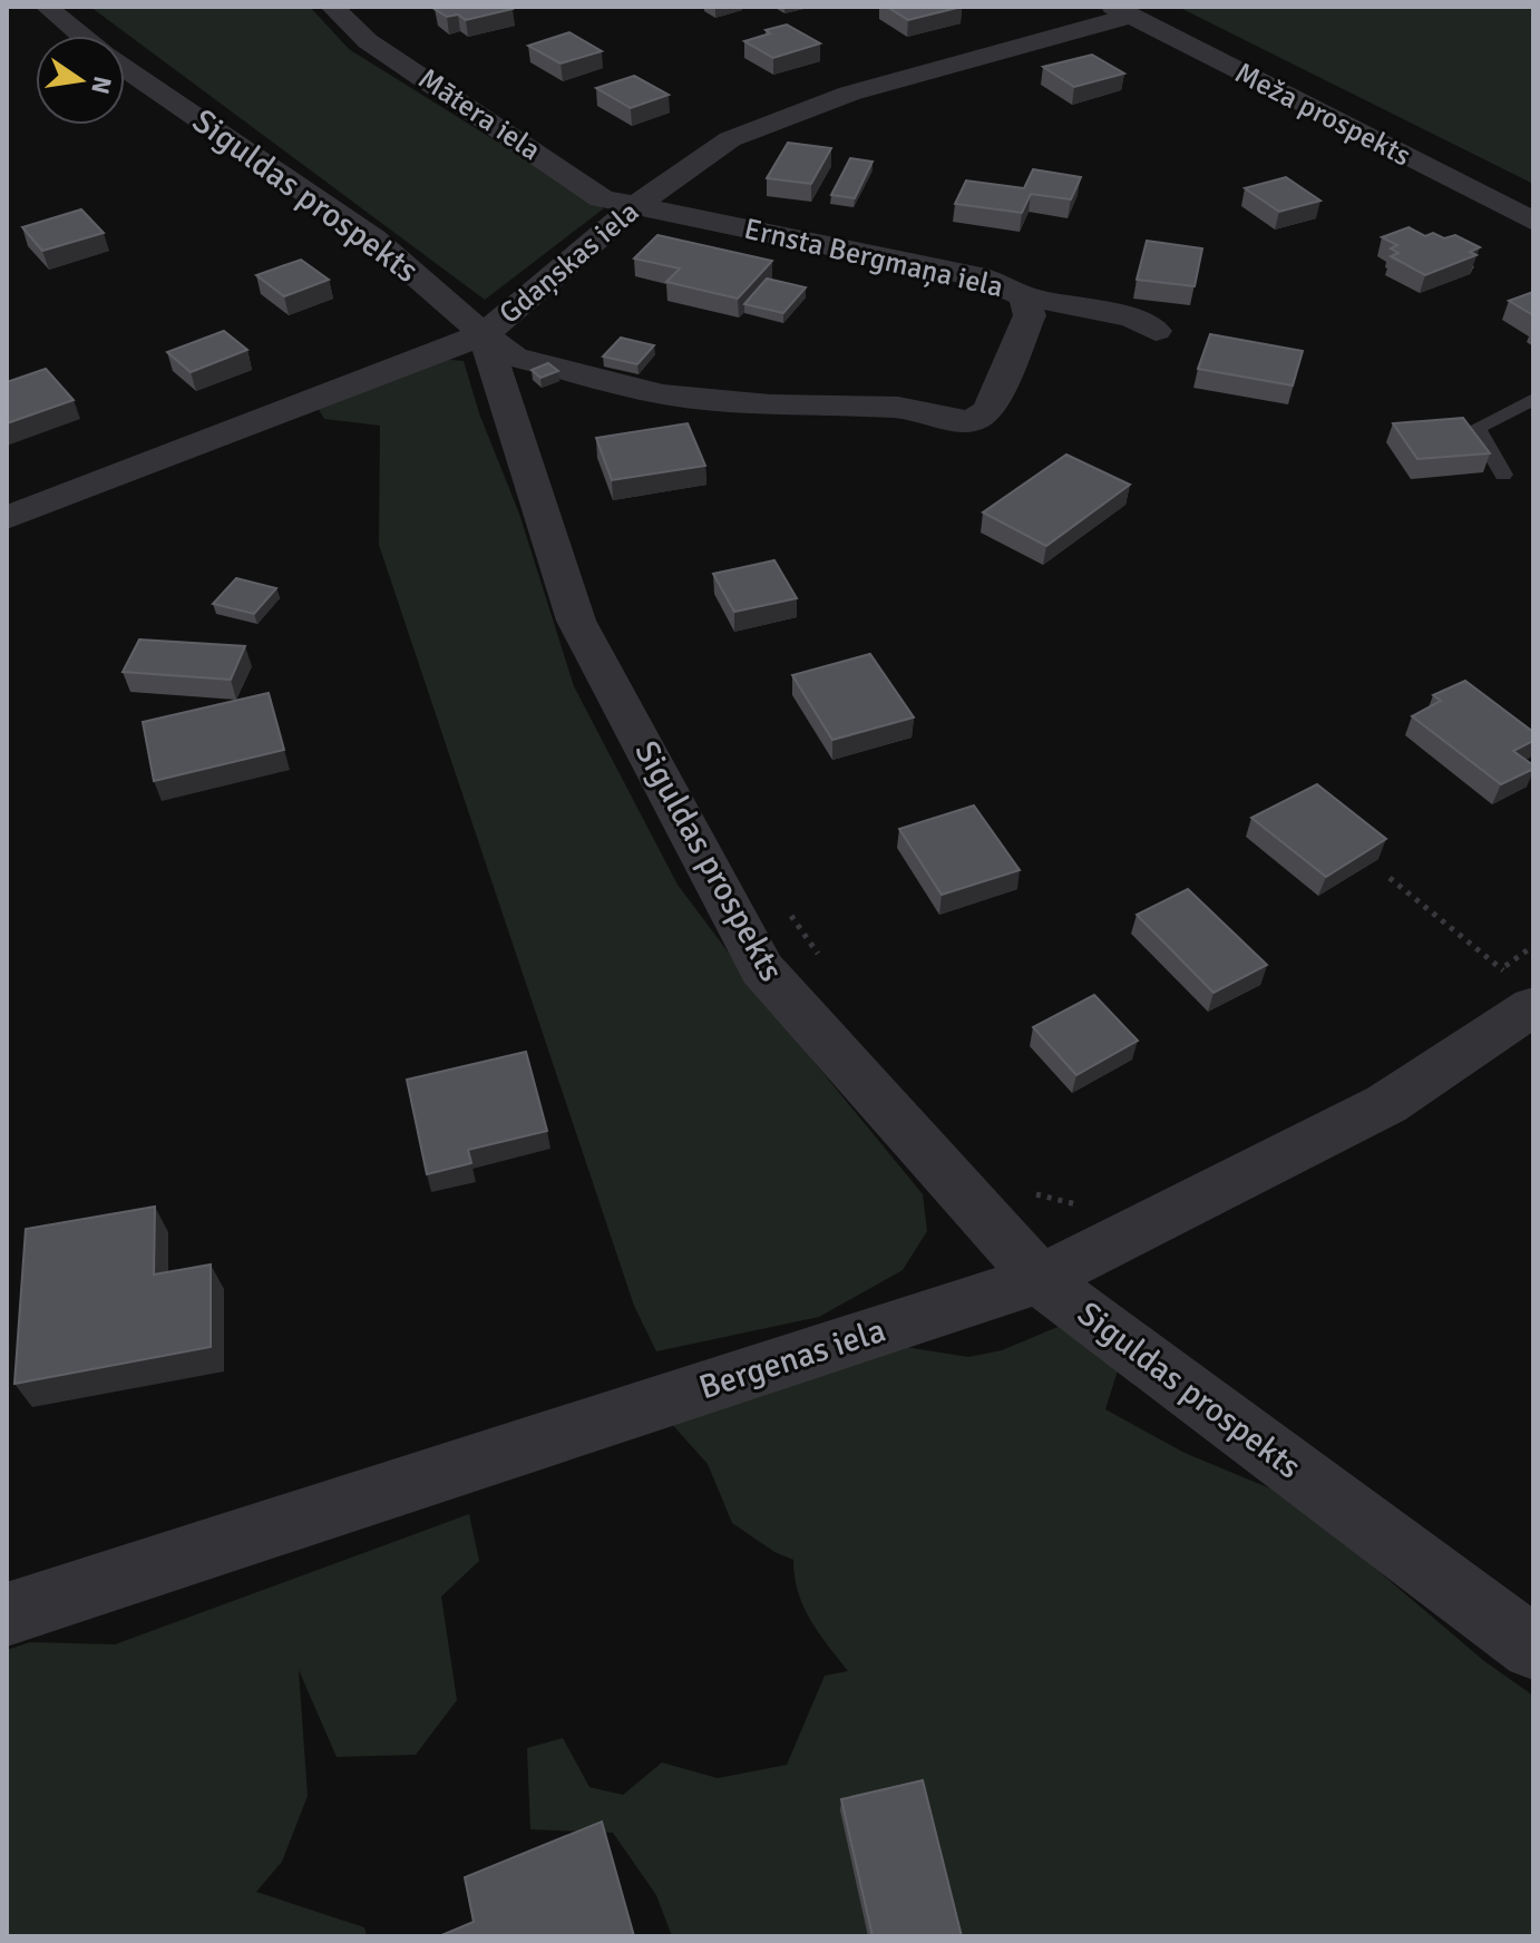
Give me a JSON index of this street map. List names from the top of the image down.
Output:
{
  "streets": {
    "street": [
      "Mātera iela",
      "Meža prospekts",
      "Siguldas prospekts",
      "Ernsta Bergmaņa iela",
      "Gdaņskas iela",
      "Bergenas iela"
    ]
  },
  "crossings": [
    ["Mātera iela", "Ernsta Bergmaņa iela"],
    ["Mātera iela", "Gdaņskas iela"],
    ["Meža prospekts", "Gdaņskas iela"],
    ["Siguldas prospekts", "Ernsta Bergmaņa iela"],
    ["Siguldas prospekts", "Gdaņskas iela"],
    ["Siguldas prospekts", "Bergenas iela"],
    ["Ernsta Bergmaņa iela", "Gdaņskas iela"]
  ],
  "north": "right"
}
